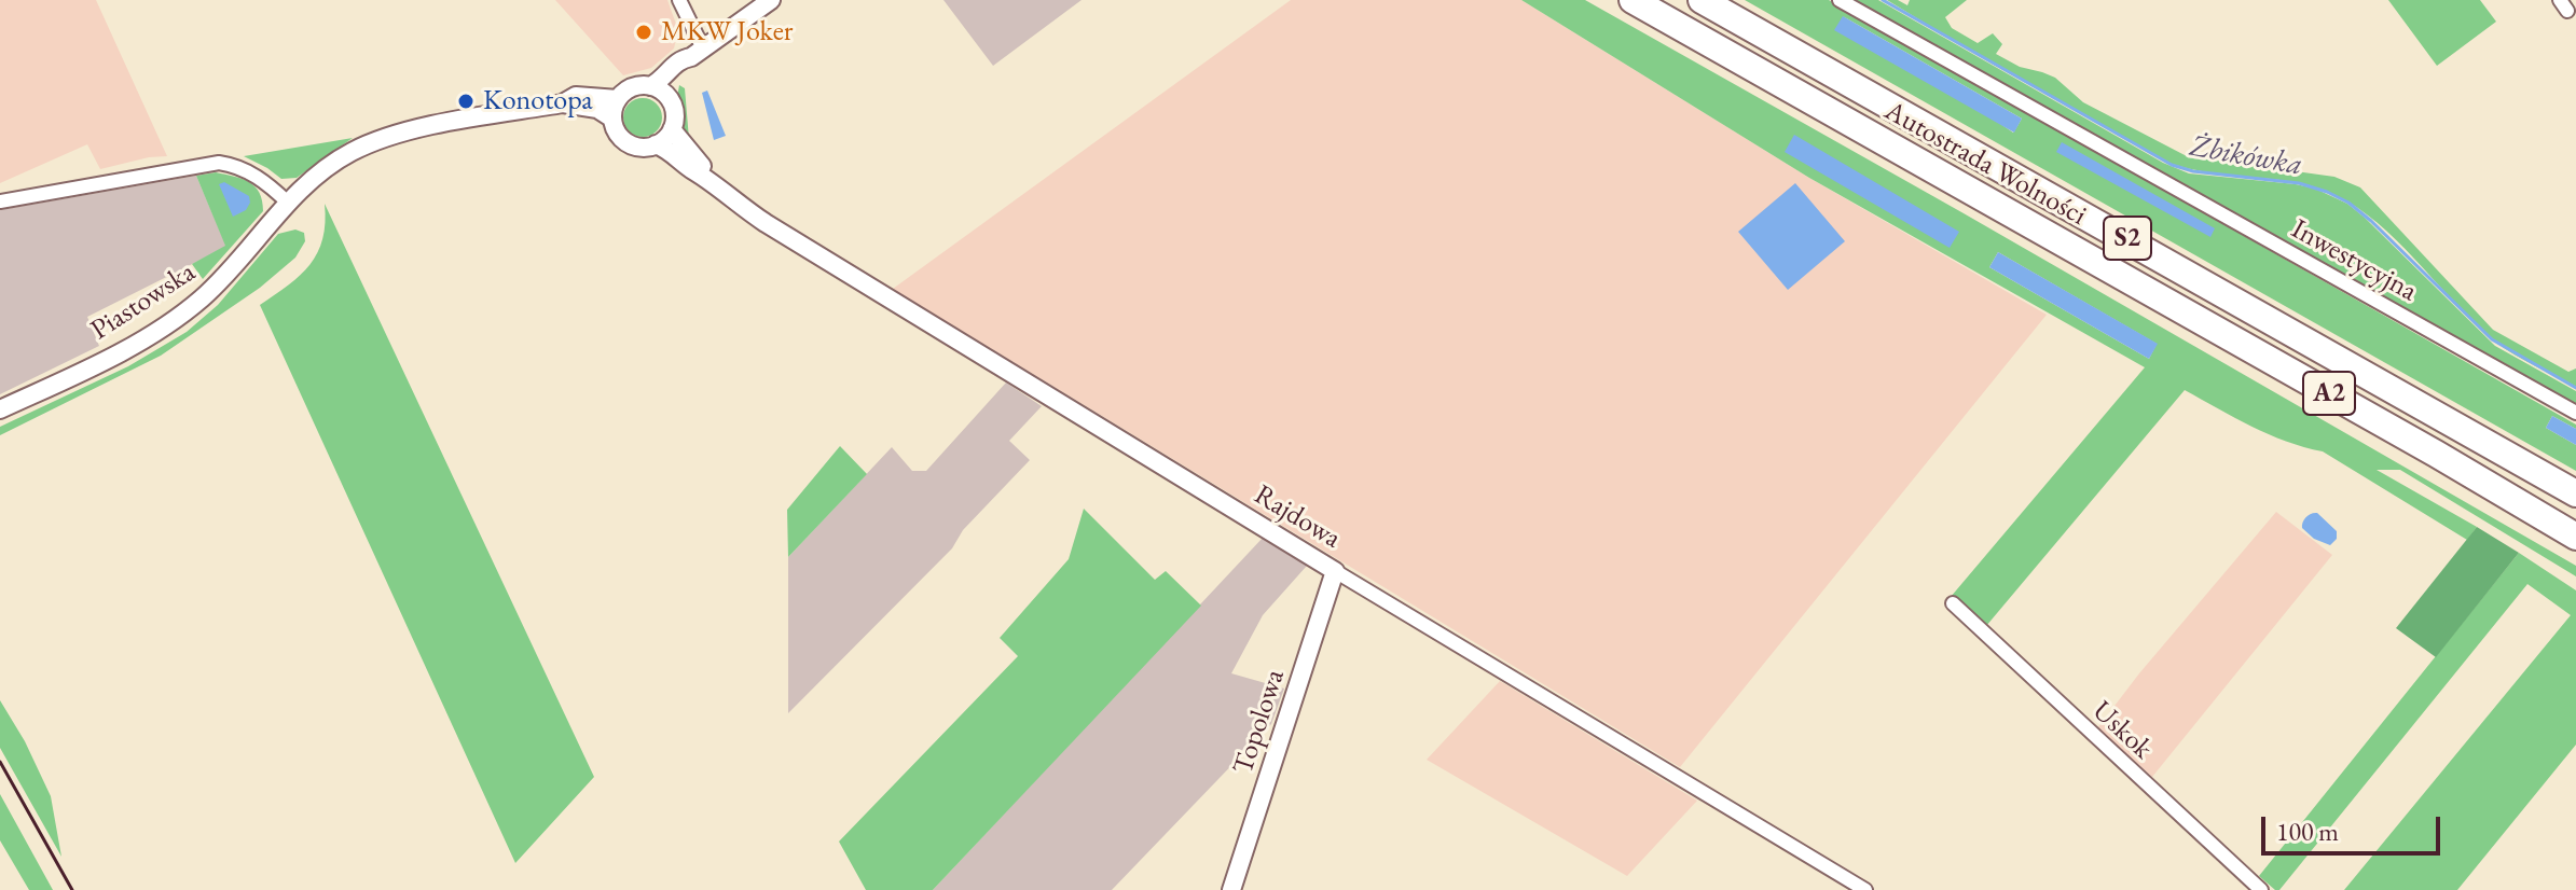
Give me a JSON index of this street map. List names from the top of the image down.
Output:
{
  "streets": {
    "highway": ["Autostrada Wolności", "S2", "A2"],
    "street": [
      "Inwestycyjna",
      "Piastowska",
      "Rajdowa",
      "Topolowa",
      "Uskok"
    ]
  },
  "crossings": [
    ["Piastowska", "Rajdowa"],
    ["Rajdowa", "Topolowa"]
  ],
  "water": ["Żbikówka"],
  "places": ["MKW Joker", "Konotopa"],
  "scale_bar": "100 m"
}
